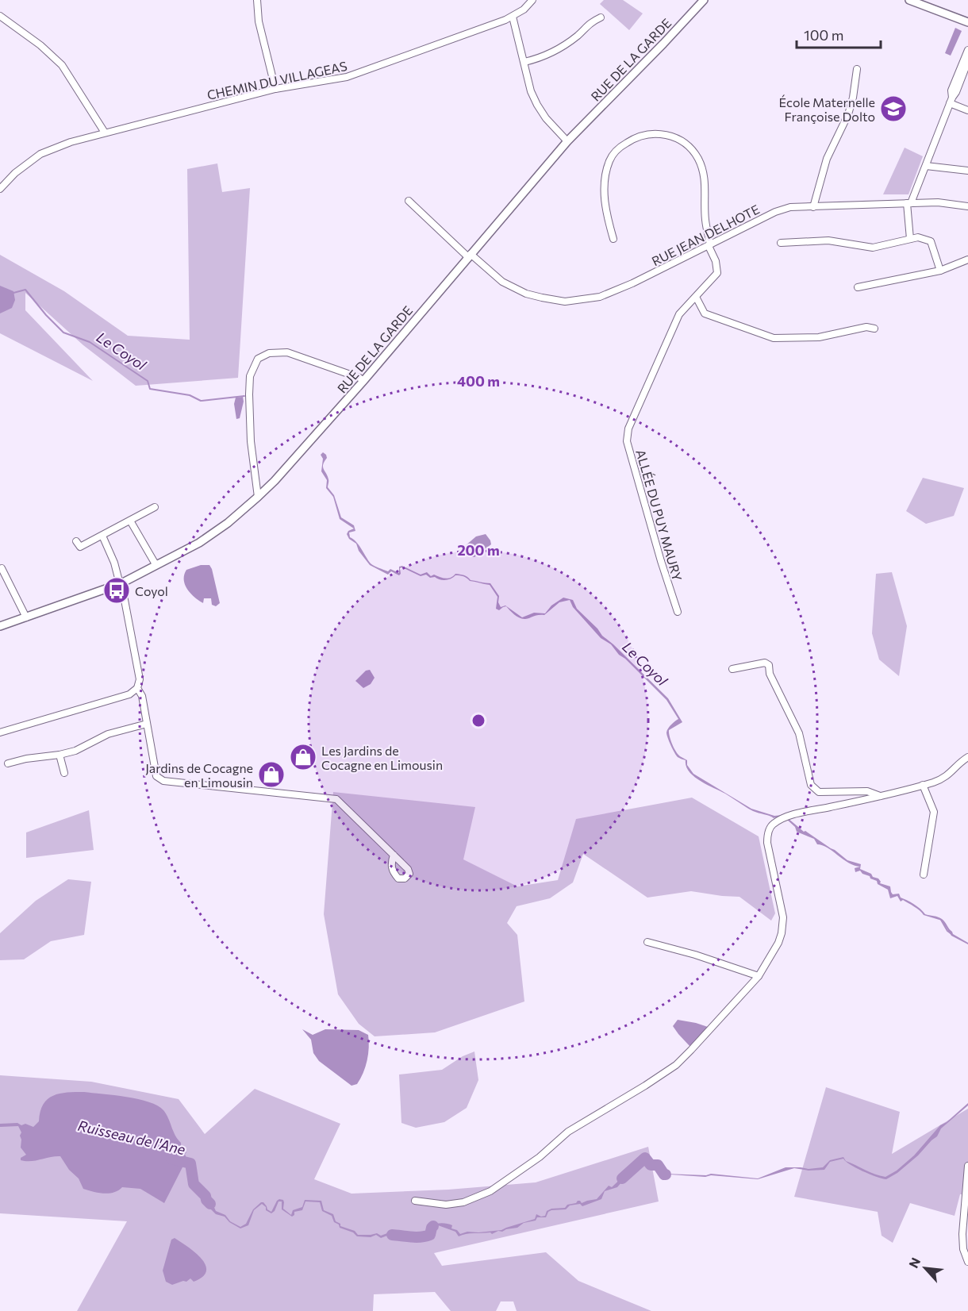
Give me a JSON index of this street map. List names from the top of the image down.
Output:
{
  "streets": {
    "main road": ["RUE DE LA GARDE"],
    "street": ["CHEMIN DU VILLAGEAS", "RUE JEAN DELHOTE", "ALLÉE DU PUY MAURY"]
  },
  "crossings": [
    ["RUE DE LA GARDE", "RUE JEAN DELHOTE"],
    ["RUE JEAN DELHOTE", "ALLÉE DU PUY MAURY"]
  ],
  "water": ["Le Coyol", "Ruisseau de l'Ane"],
  "places": {
    "school or university": ["École Maternelle Françoise Dolto"],
    "bus stop": ["Coyol"],
    "shop": ["Les Jardins de Cocagne en Limousin", "Jardins de Cocagne en Limousin"]
  },
  "scale_bar": "100 m",
  "north": "top left",
  "rings": ["400 m", "200 m"]
}
